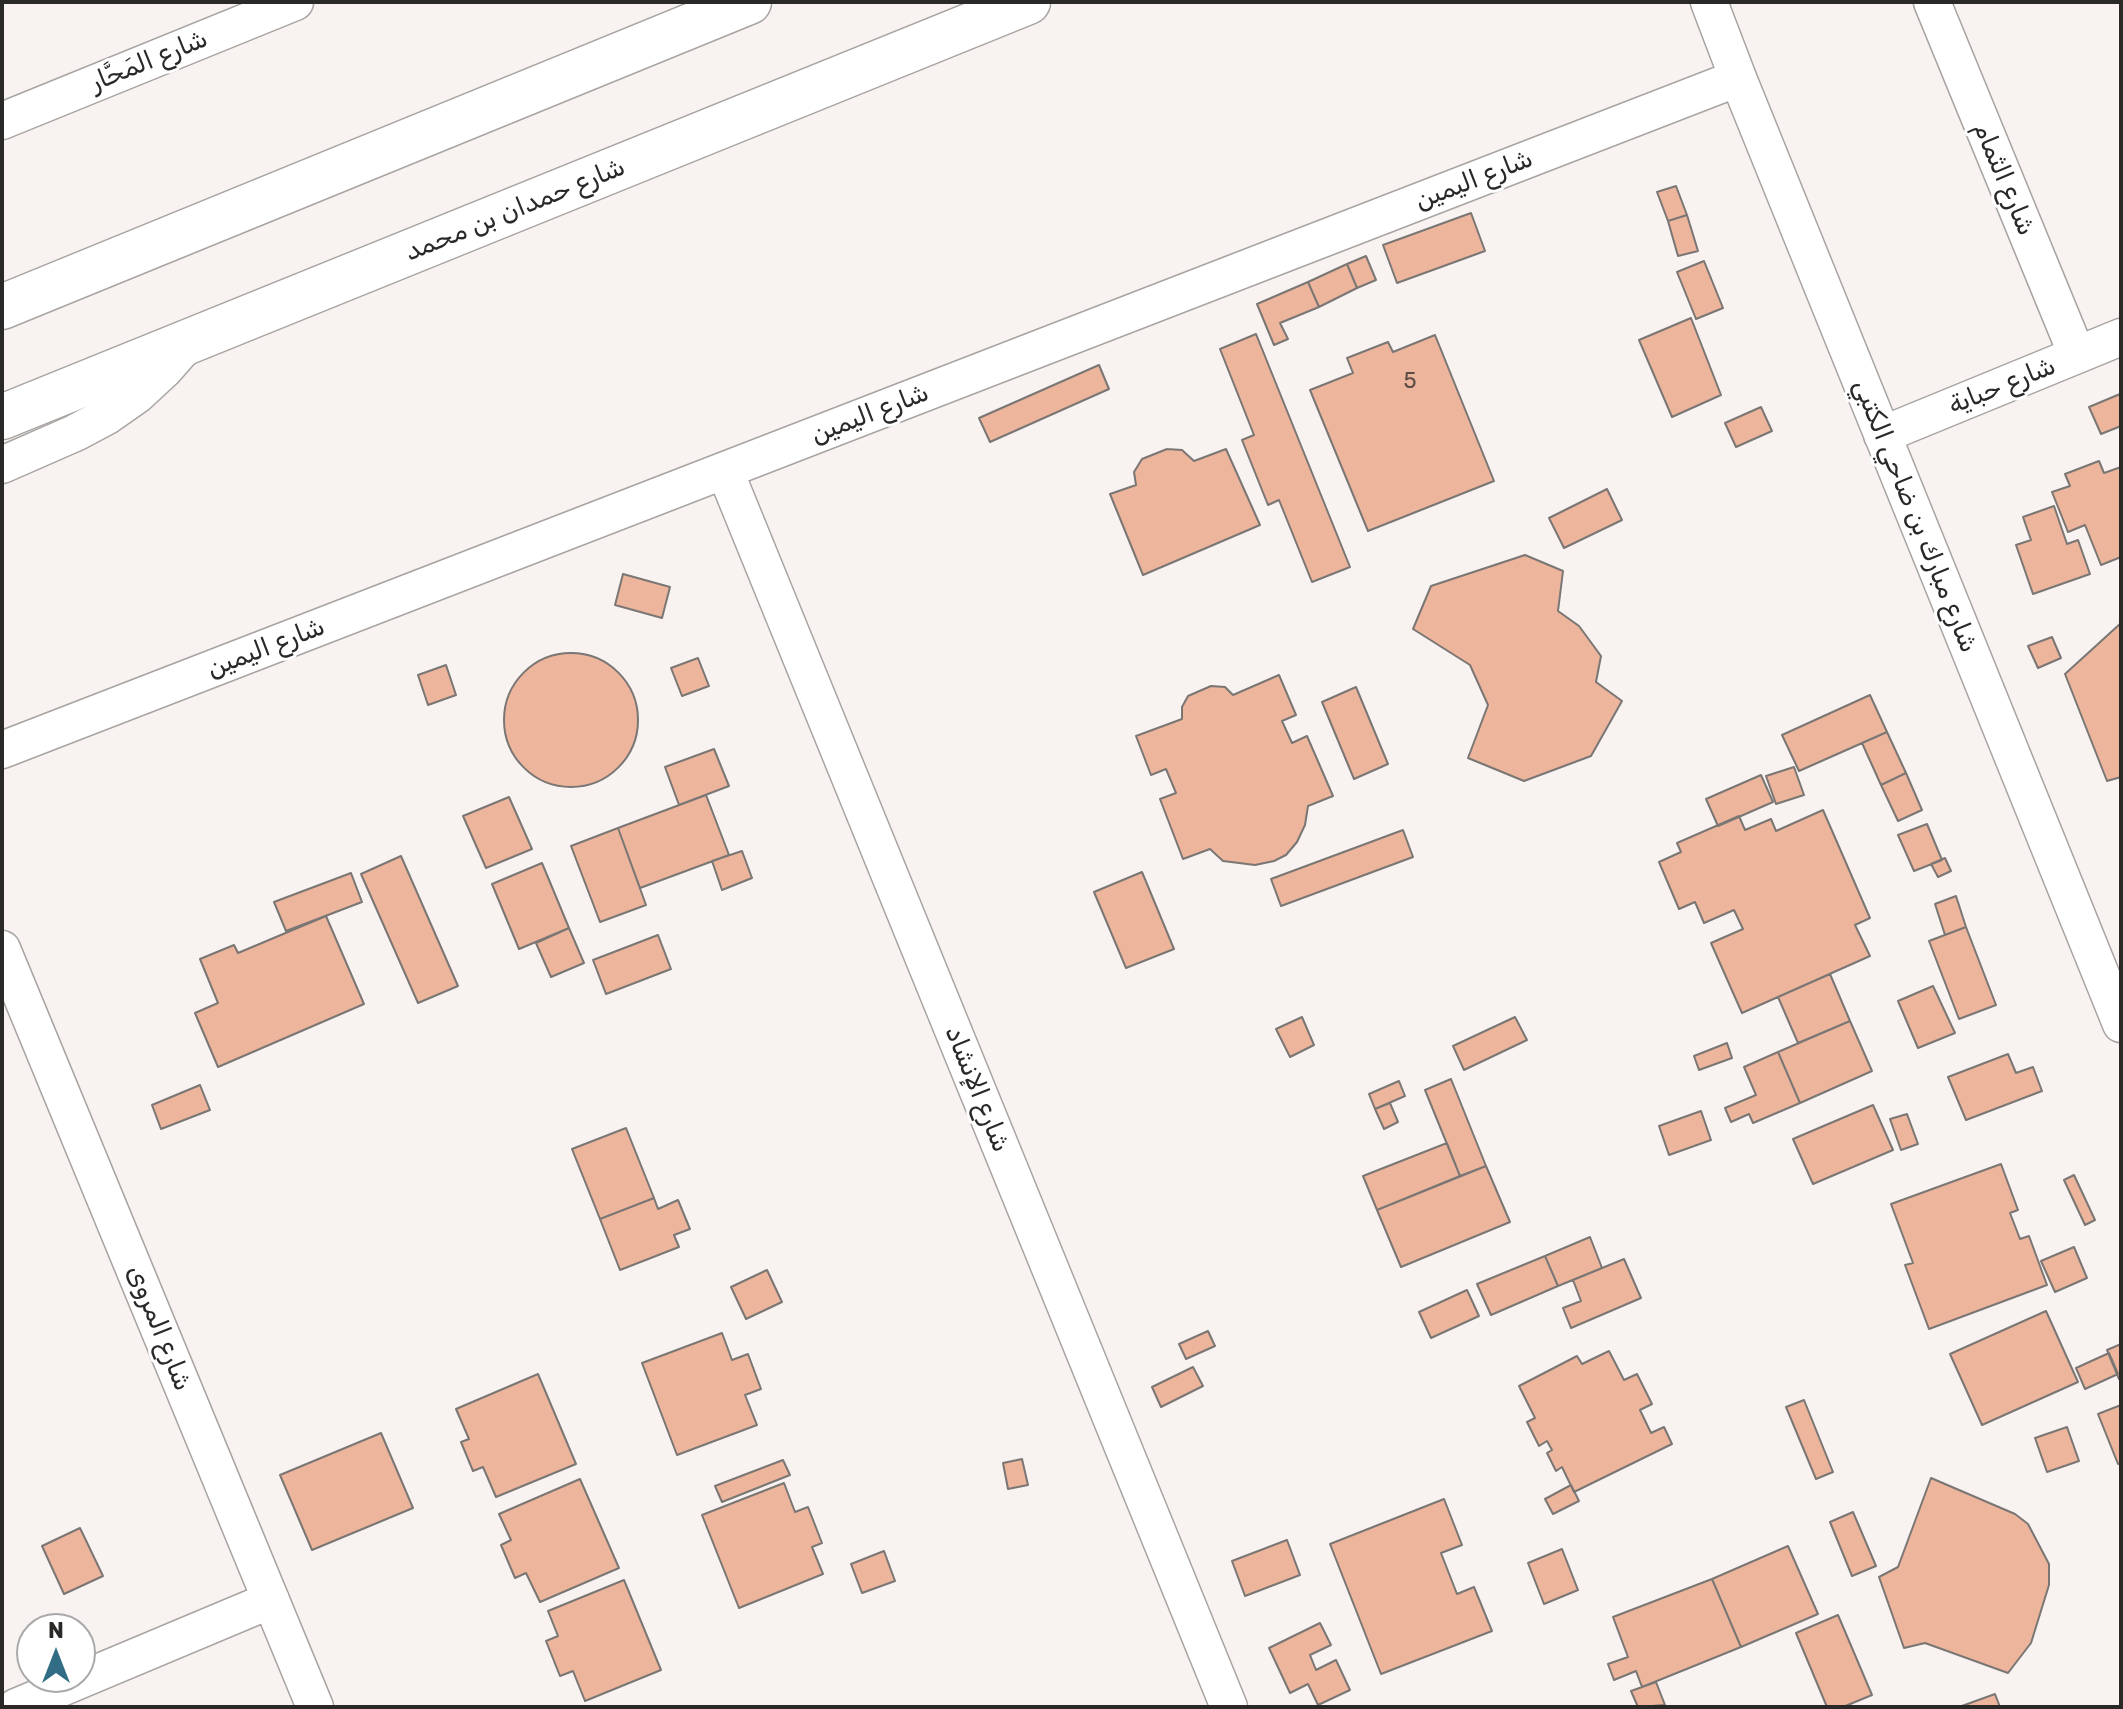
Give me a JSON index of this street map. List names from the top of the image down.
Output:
{
  "streets": {
    "main road": ["شارع حمدان بن محمد"],
    "street": [
      "شارع المَحَّار",
      "شارع الثمام",
      "شارع اليمين",
      "شارع حباية",
      "شارع مبارك بن ضاحي الكتبي",
      "شارع الإنشاد",
      "شارع المروى"
    ]
  },
  "crossings": [
    ["شارع الثمام", "شارع حباية"],
    ["شارع اليمين", "شارع مبارك بن ضاحي الكتبي"],
    ["شارع اليمين", "شارع الإنشاد"],
    ["شارع حباية", "شارع مبارك بن ضاحي الكتبي"]
  ],
  "house_numbers": ["5"],
  "north": "top"
}
